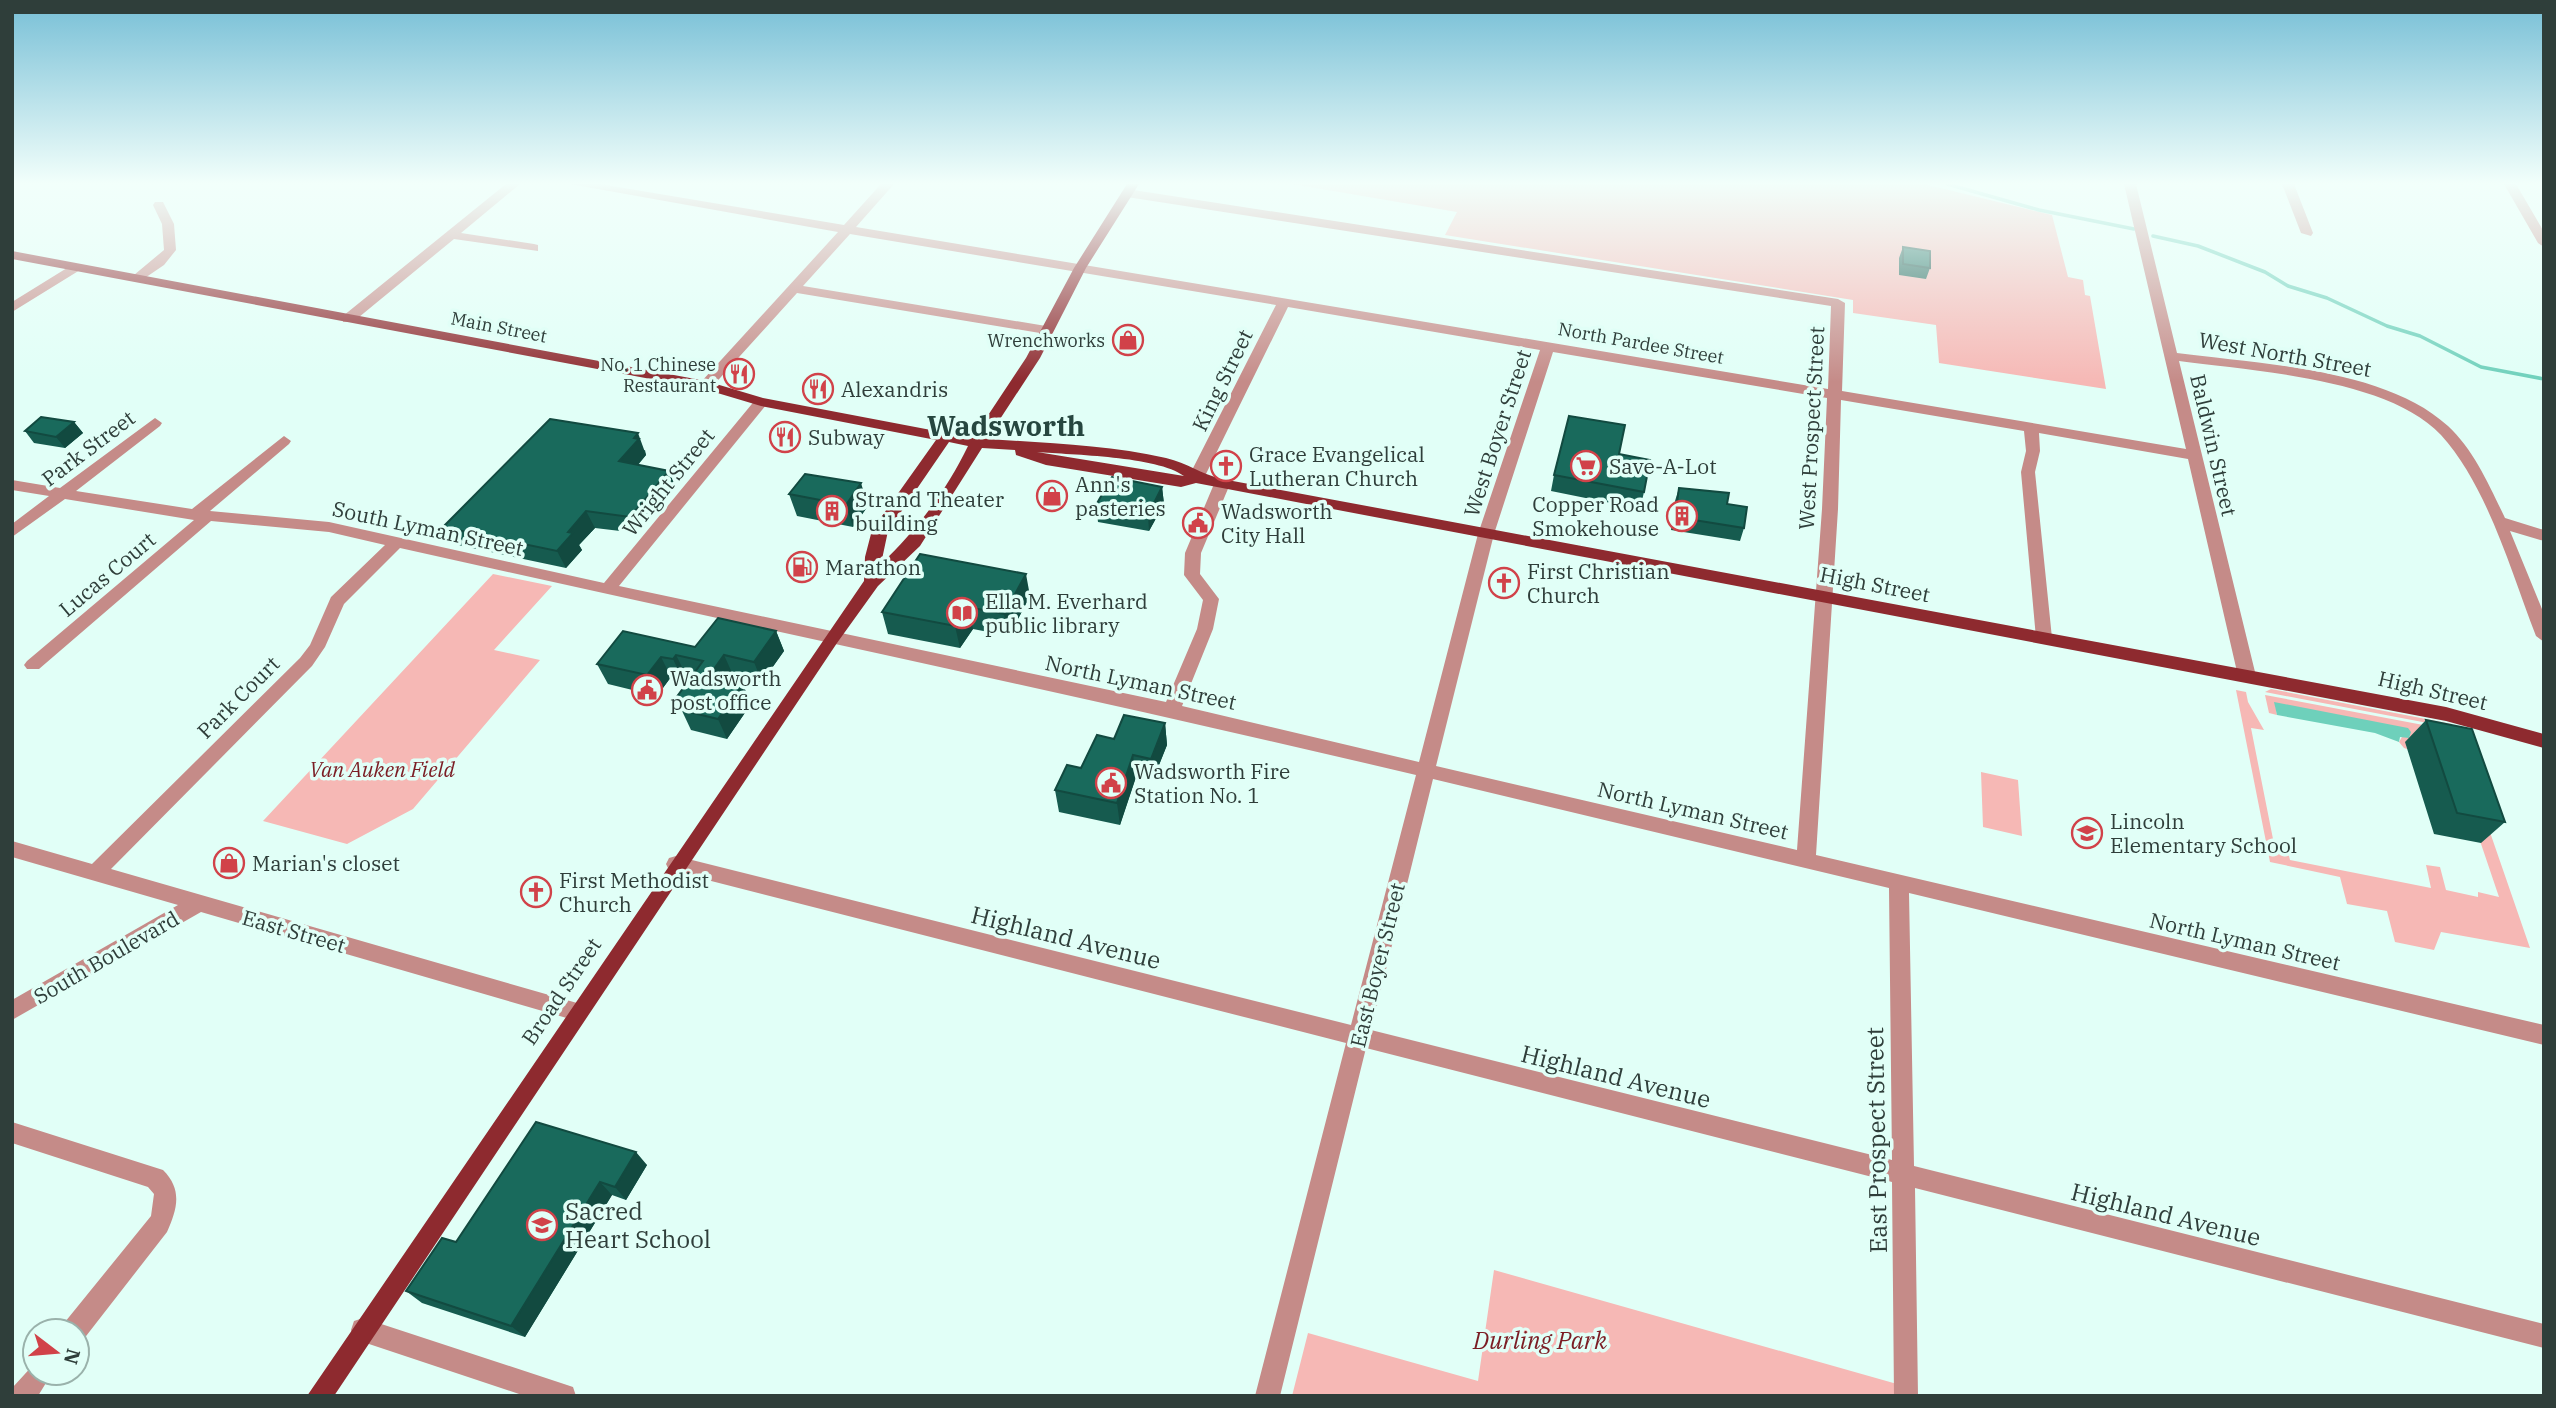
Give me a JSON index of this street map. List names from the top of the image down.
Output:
{
  "streets": {
    "main road": ["Main Street", "High Street", "Broad Street"],
    "street": [
      "North Pardee Street",
      "West North Street",
      "King Street",
      "West Prospect Street",
      "West Boyer Street",
      "Baldwin Street",
      "Park Street",
      "Wright Street",
      "South Lyman Street",
      "Lucas Court",
      "North Lyman Street",
      "Park Court",
      "East Street",
      "Highland Avenue",
      "South Boulevard",
      "East Boyer Street",
      "East Prospect Street"
    ]
  },
  "crossings": [
    ["Main Street", "Wright Street"],
    ["Main Street", "High Street"],
    ["Main Street", "Broad Street"],
    ["North Pardee Street", "King Street"],
    ["North Pardee Street", "West Prospect Street"],
    ["North Pardee Street", "West Boyer Street"],
    ["North Pardee Street", "Baldwin Street"],
    ["North Pardee Street", "Broad Street"],
    ["West North Street", "Baldwin Street"],
    ["King Street", "High Street"],
    ["West Prospect Street", "High Street"],
    ["West Boyer Street", "High Street"],
    ["West Boyer Street", "East Boyer Street"],
    ["Baldwin Street", "High Street"],
    ["Park Street", "South Lyman Street"],
    ["Wright Street", "South Lyman Street"],
    ["South Lyman Street", "Lucas Court"],
    ["South Lyman Street", "North Lyman Street"],
    ["South Lyman Street", "Park Court"],
    ["South Lyman Street", "Broad Street"],
    ["High Street", "East Boyer Street"],
    ["High Street", "Broad Street"],
    ["North Lyman Street", "East Boyer Street"],
    ["North Lyman Street", "Broad Street"],
    ["North Lyman Street", "East Prospect Street"],
    ["Park Court", "East Street"],
    ["East Street", "South Boulevard"],
    ["East Street", "Broad Street"],
    ["Highland Avenue", "East Boyer Street"],
    ["Highland Avenue", "Broad Street"],
    ["Highland Avenue", "East Prospect Street"]
  ],
  "districts": ["Wadsworth"],
  "parks": ["Van Auken Field", "Durling Park"],
  "places": {
    "shop": ["Wrenchworks", "Ann's pasteries", "Marian's closet"],
    "restaurant": ["No. 1 Chinese Restaurant", "Alexandris", "Subway"],
    "church": ["Grace Evangelical Lutheran Church", "First Christian Church", "First Methodist Church"],
    "supermarket": ["Save-A-Lot"],
    "building": ["Strand Theater building", "Copper Road Smokehouse"],
    "public building": ["Wadsworth City Hall", "Wadsworth post office", "Wadsworth Fire Station No. 1"],
    "fuel station": ["Marathon"],
    "library": ["Ella M. Everhard public library"],
    "school or university": ["Lincoln Elementary School", "Sacred Heart School"]
  },
  "north": "right"
}
